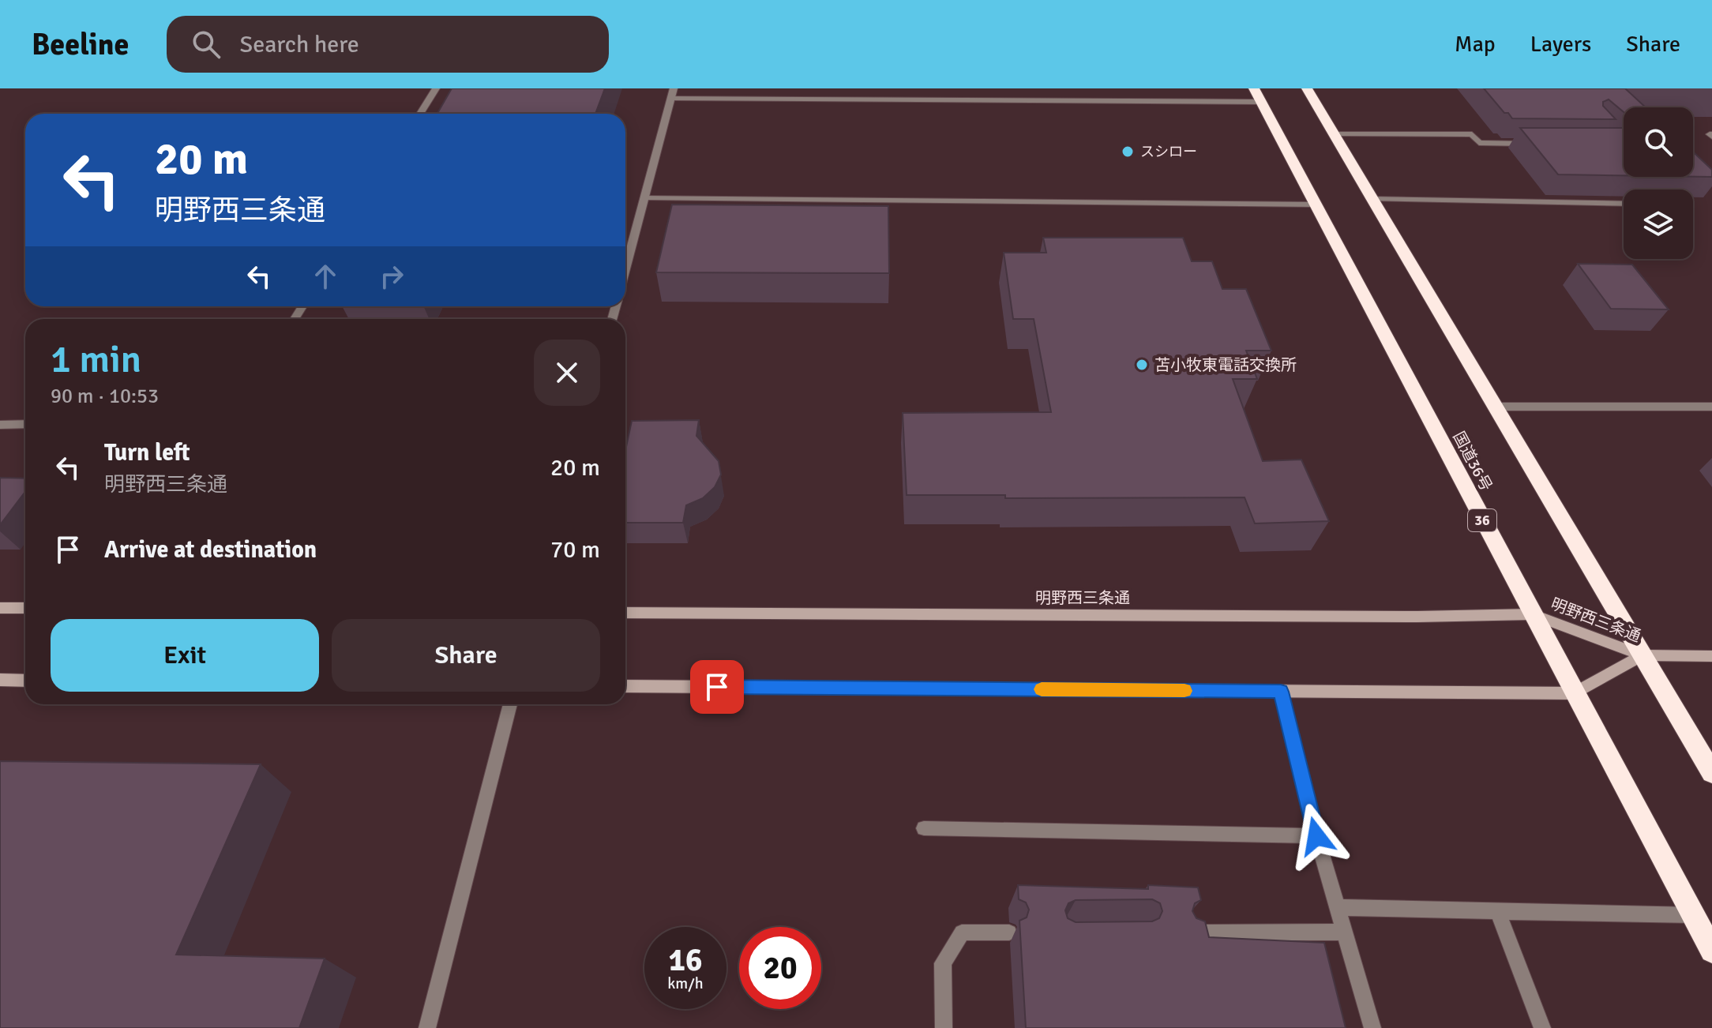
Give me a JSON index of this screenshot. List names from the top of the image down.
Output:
{
  "streets": {
    "highway": ["国道36号", "36"],
    "street": ["明野西三条通"]
  },
  "crossings": [
    ["国道36号", "明野西三条通"]
  ],
  "places": ["スシロー", "苫小牧東電話交換所"],
  "page": {
    "header": "Beeline",
    "search": "Search here",
    "nav": ["Map", "Layers", "Share"],
    "turn": ["20 m", "明野西三条通"],
    "heading": ["1 min", "90 m · 10:53"],
    "list": [
      {
        "name": "Turn left",
        "note": "明野西三条通",
        "value": "20 m"
      },
      {
        "name": "Arrive at destination",
        "value": "70 m"
      }
    ],
    "buttons": ["Exit", "Share"],
    "speed": "16 km/h",
    "limit": "20"
  }
}
